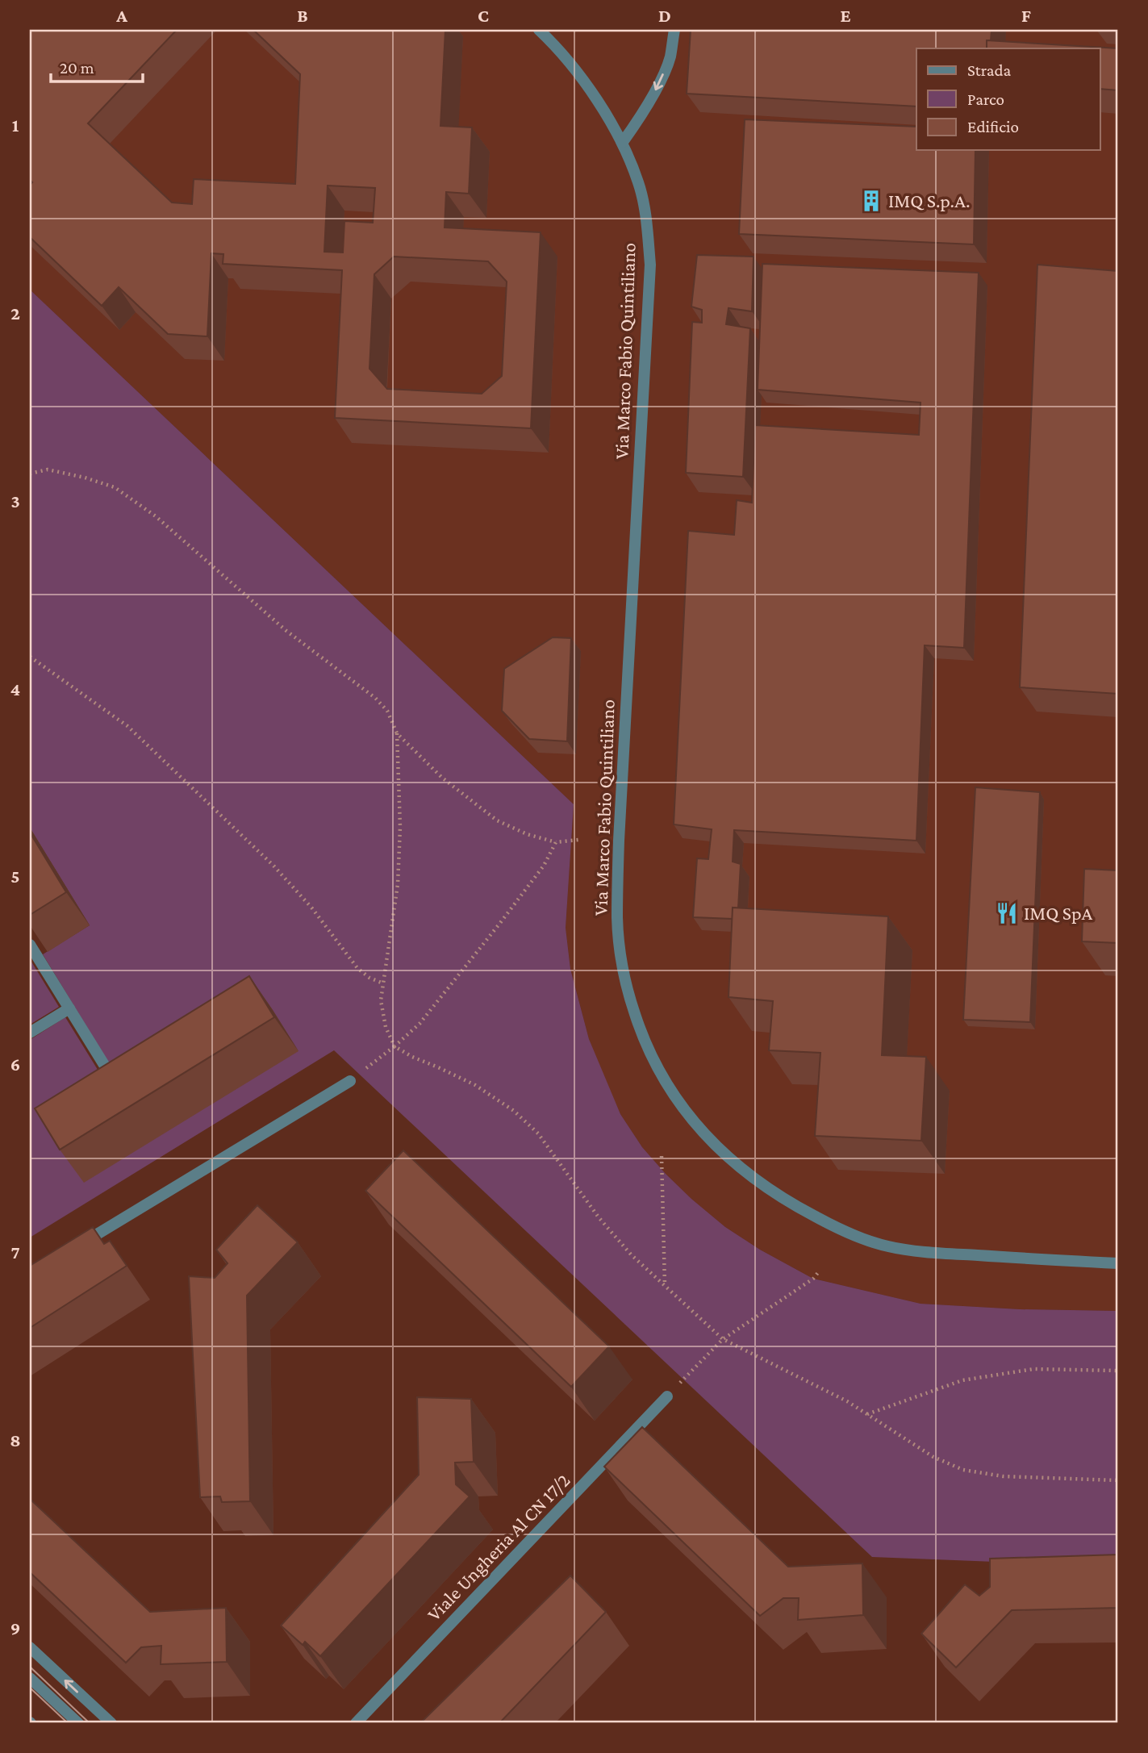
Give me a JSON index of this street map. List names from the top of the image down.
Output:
{
  "streets": {
    "street": ["Via Marco Fabio Quintiliano", "Viale Ungheria Al CN 17/2"]
  },
  "places": {
    "building": ["IMQ S.p.A."],
    "restaurant": ["IMQ SpA"]
  },
  "legend": ["Strada", "Parco", "Edificio"],
  "scale_bar": "20 m",
  "grid": {
    "columns": [
      "A",
      "B",
      "C",
      "D",
      "E",
      "F"
    ],
    "rows": [
      "1",
      "2",
      "3",
      "4",
      "5",
      "6",
      "7",
      "8",
      "9"
    ]
  }
}
